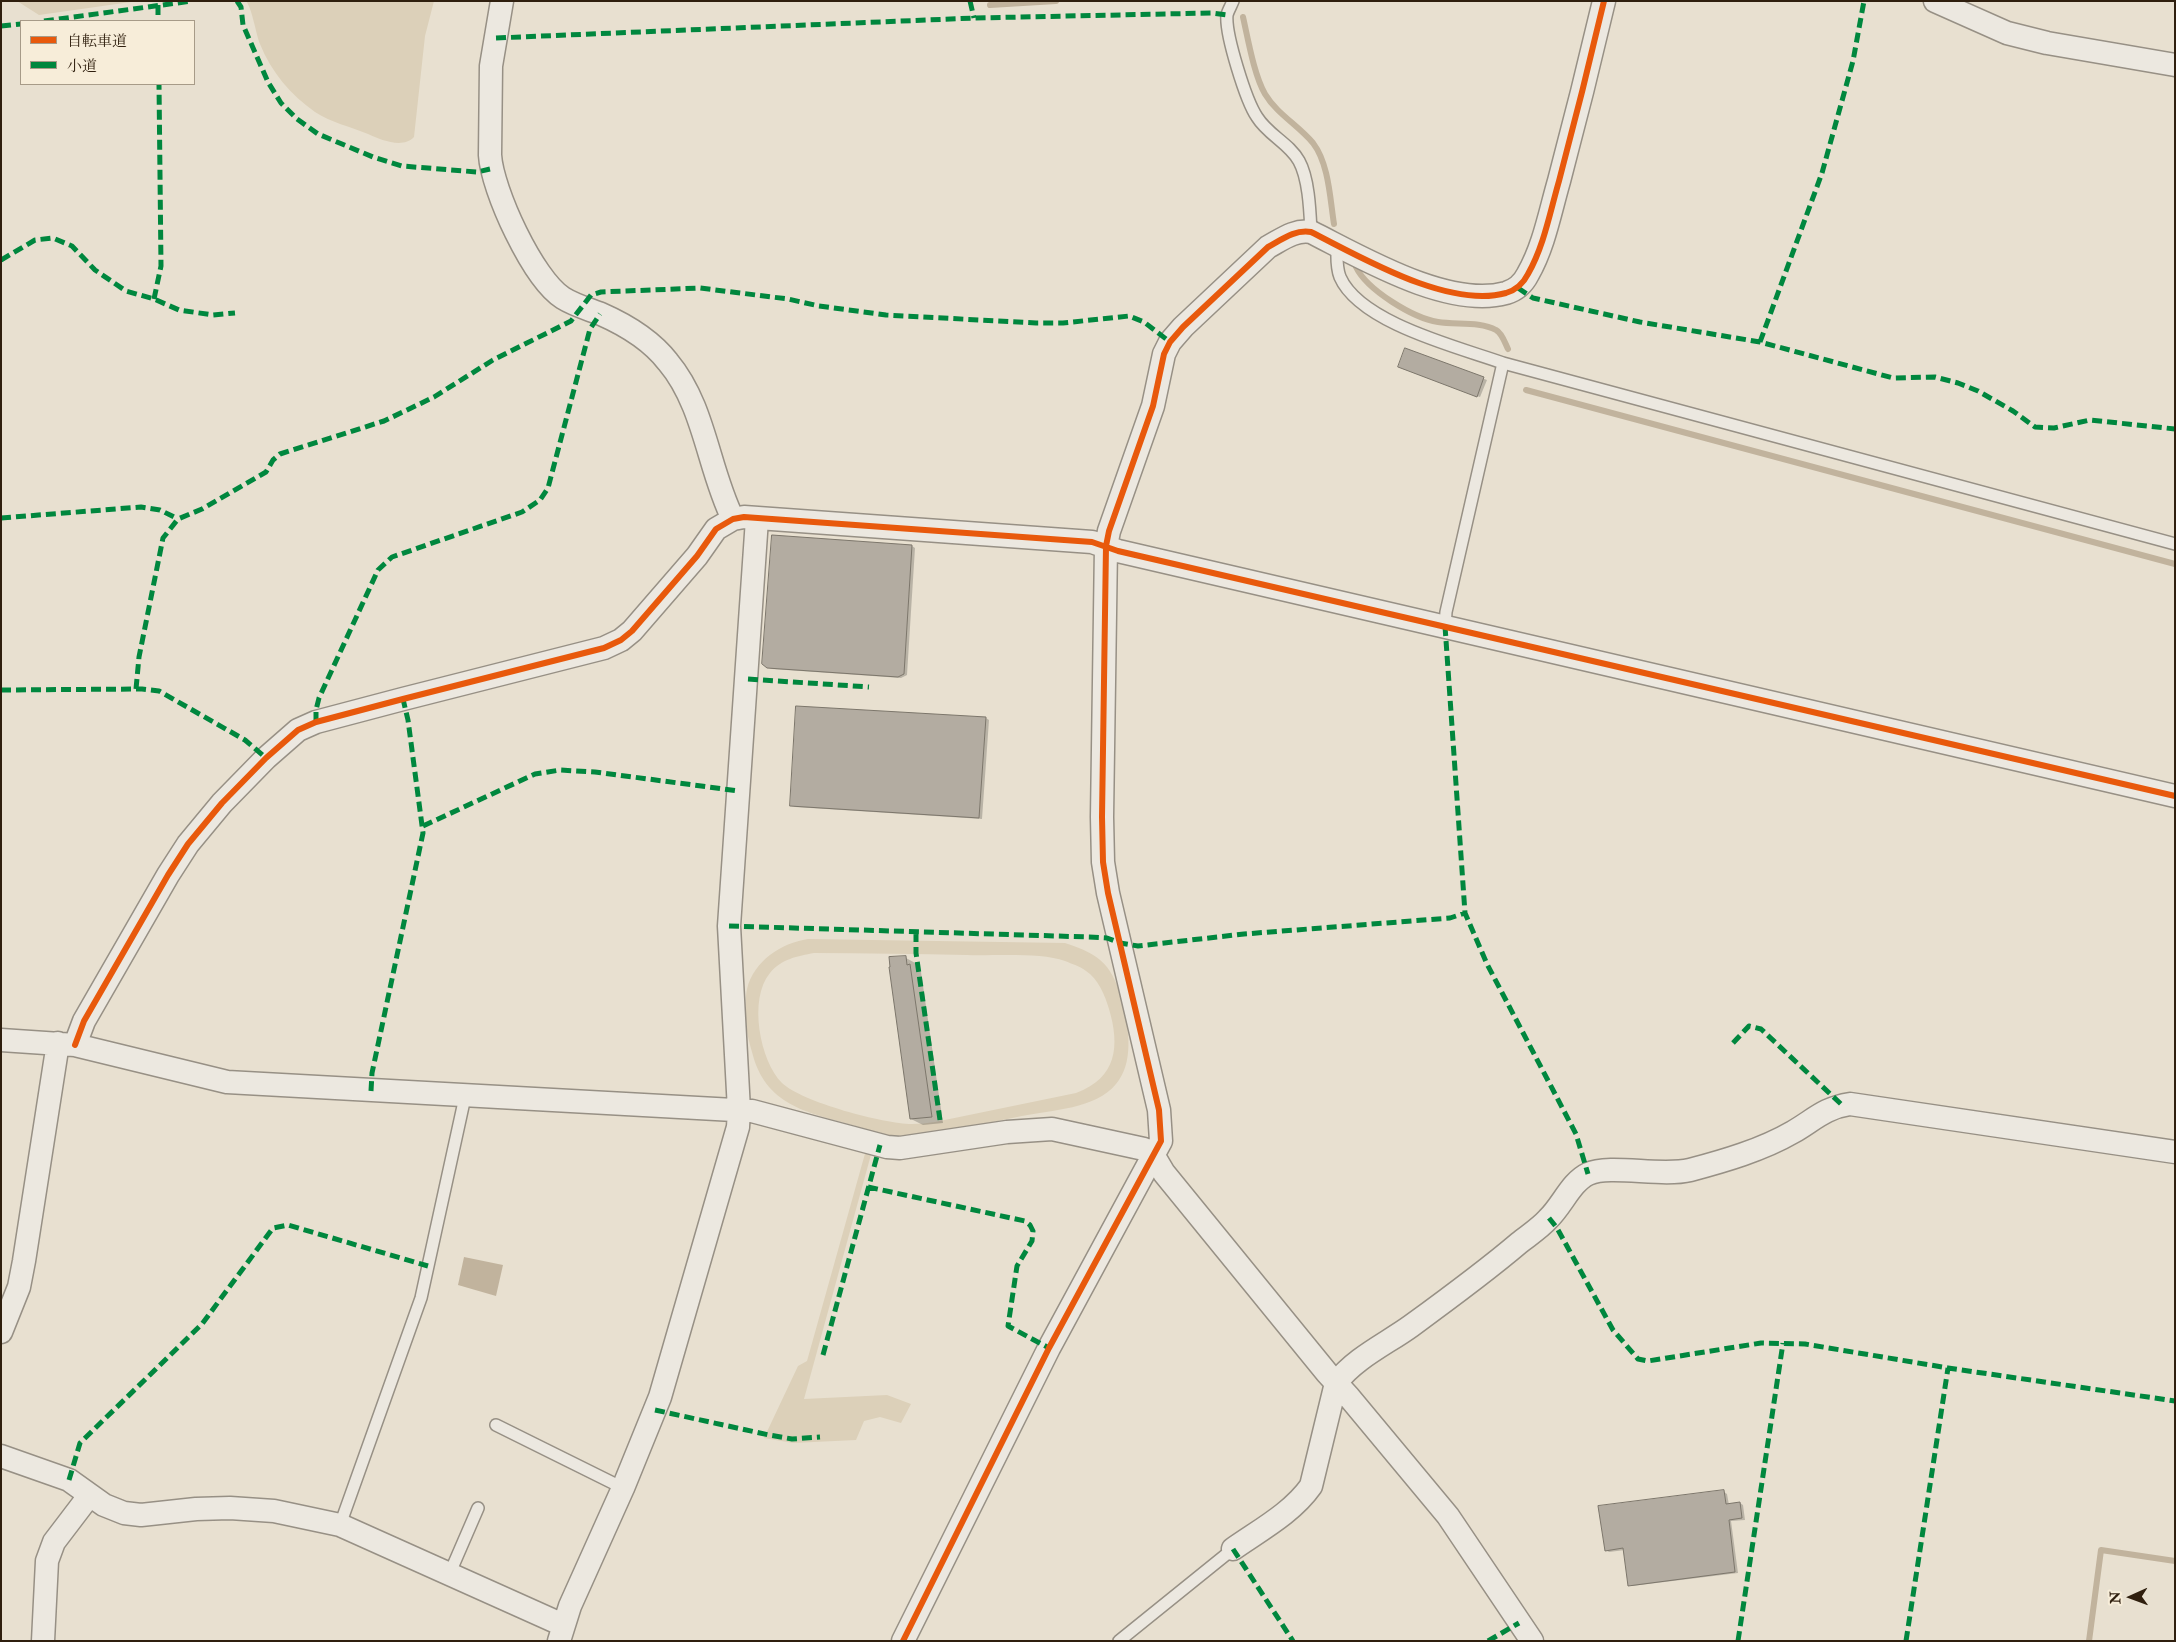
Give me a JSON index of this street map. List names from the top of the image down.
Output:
{
  "legend": ["自転車道", "小道"],
  "north": "left"
}
